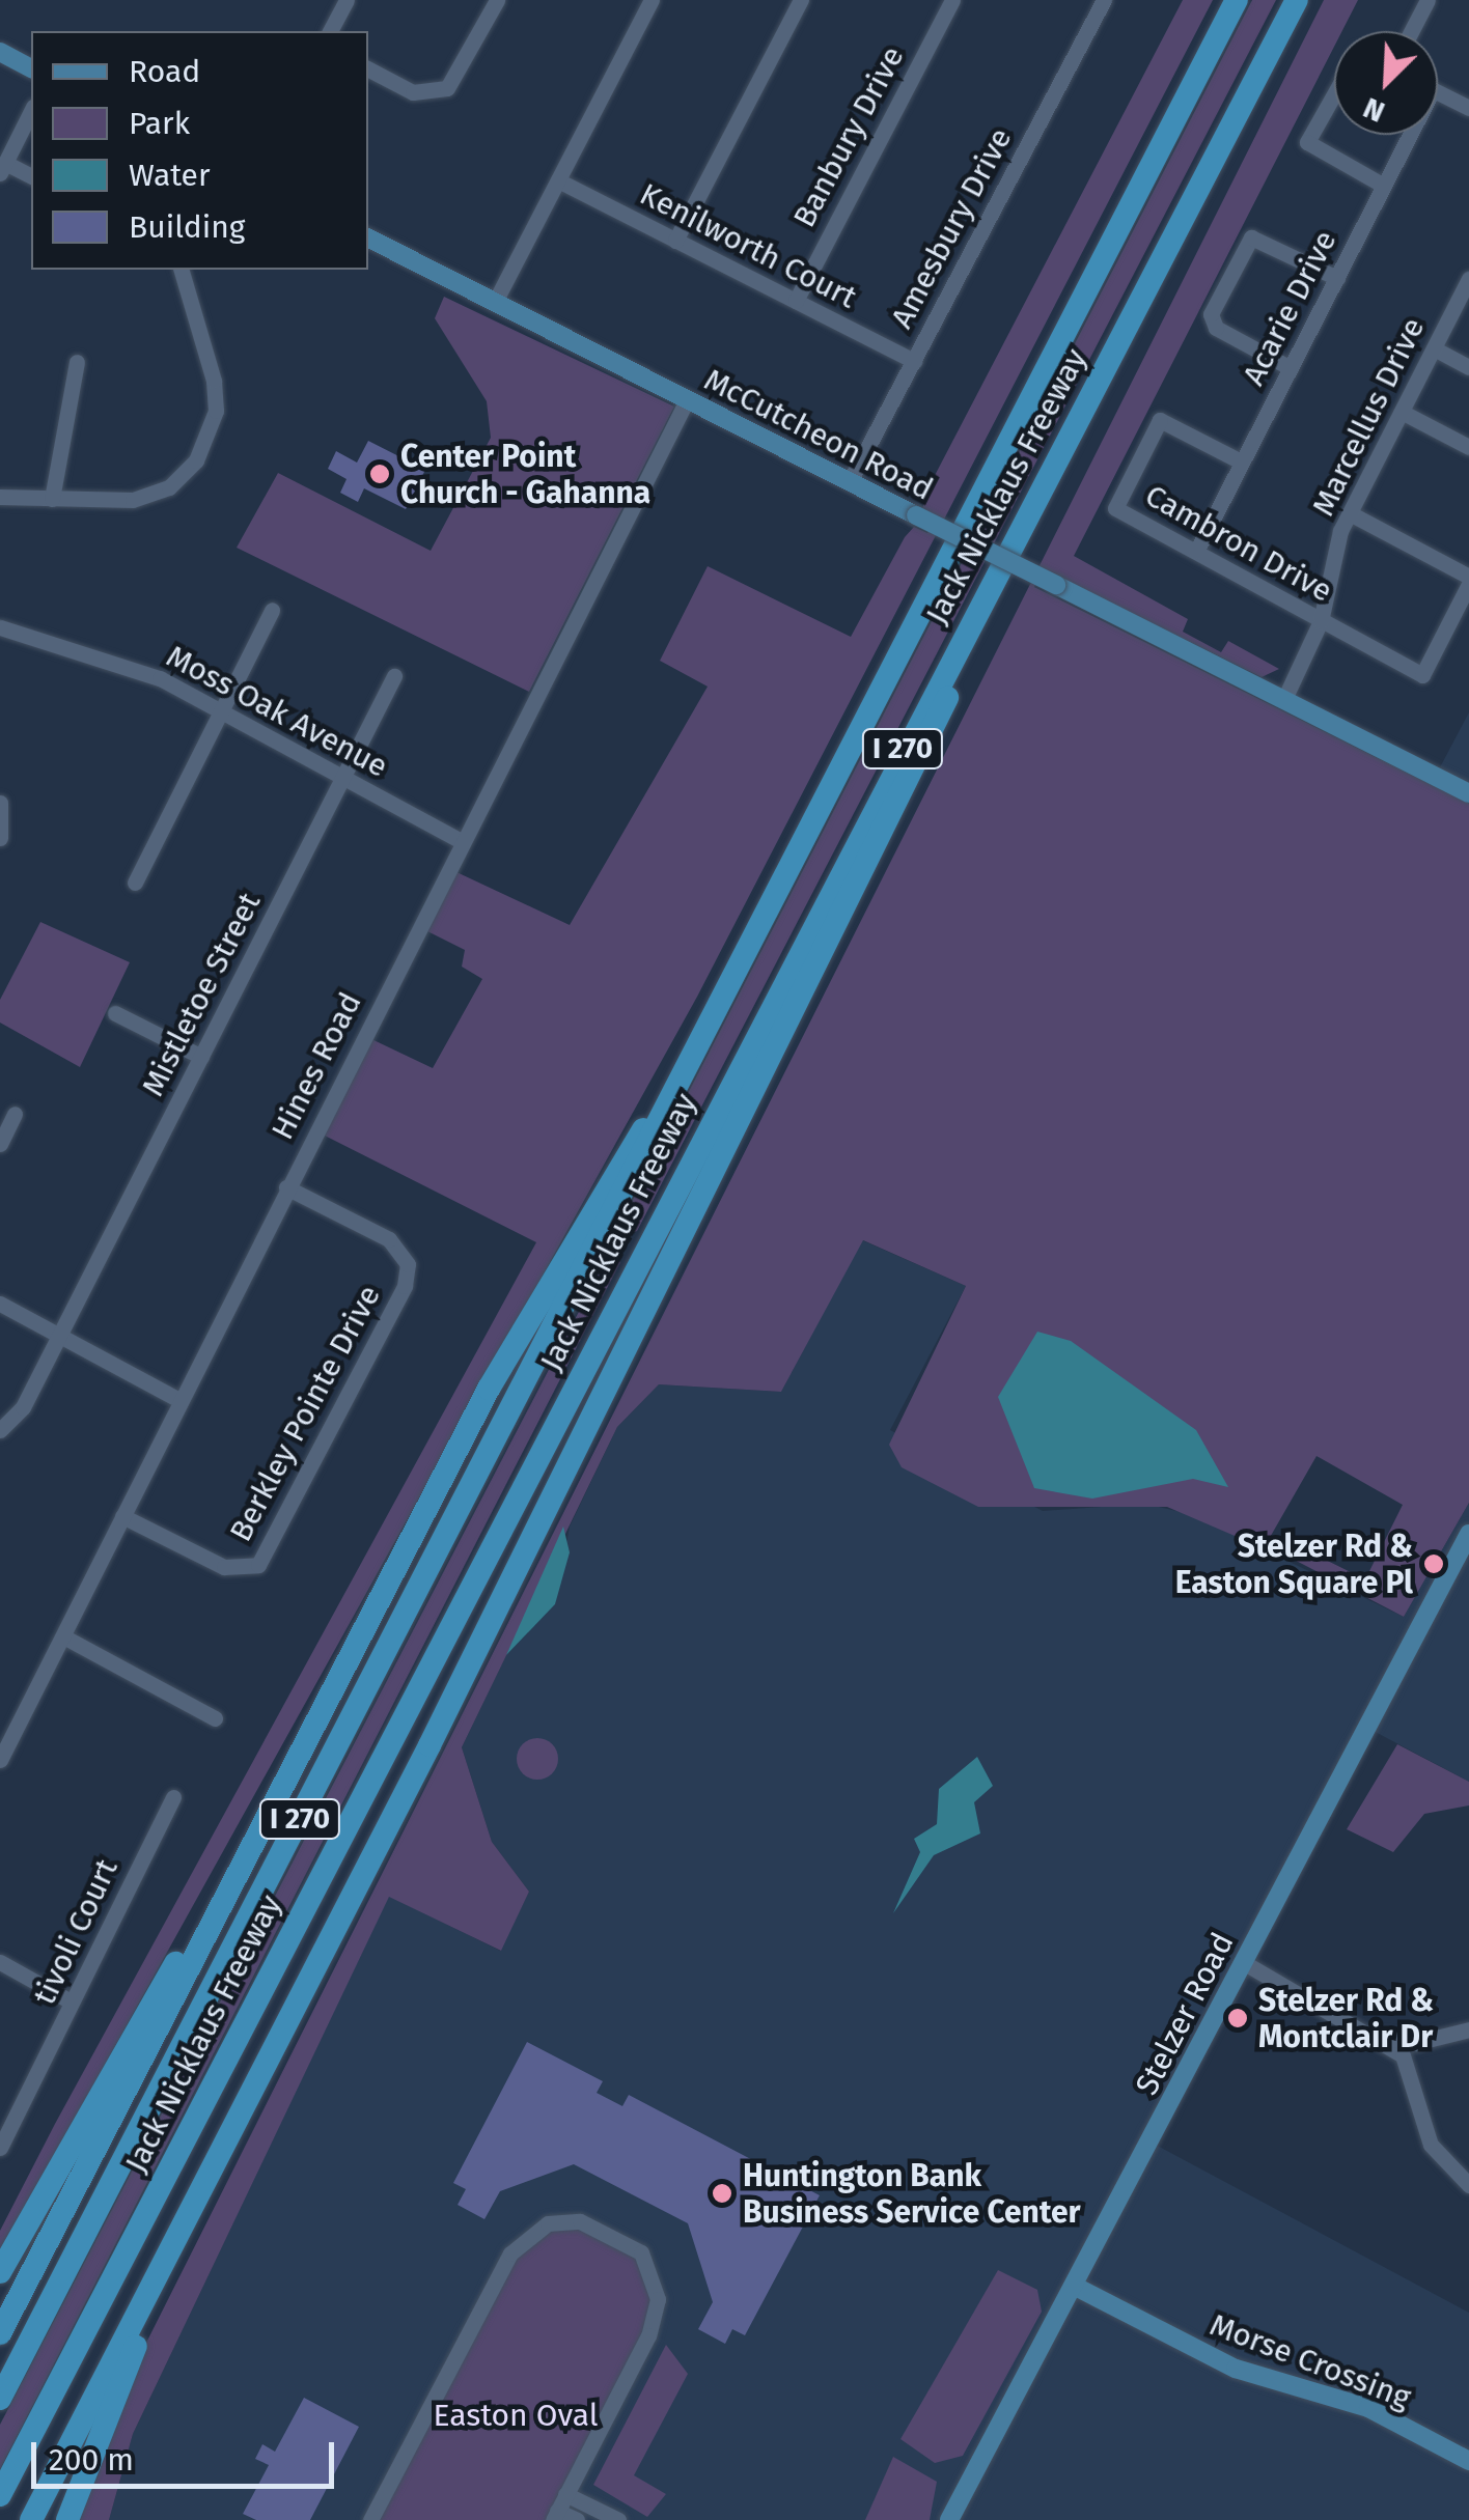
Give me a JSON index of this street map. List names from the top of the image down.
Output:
{
  "streets": {
    "highway": ["Jack Nicklaus Freeway", "I 270"],
    "main road": ["McCutcheon Road", "Stelzer Road", "Morse Crossing"],
    "street": [
      "Banbury Drive",
      "Amesbury Drive",
      "Kenilworth Court",
      "Acarie Drive",
      "Marcellus Drive",
      "Cambron Drive",
      "Moss Oak Avenue",
      "Mistletoe Street",
      "Hines Road",
      "Berkley Pointe Drive",
      "tivoli Court"
    ]
  },
  "crossings": [
    ["Banbury Drive", "Kenilworth Court"],
    ["Amesbury Drive", "Kenilworth Court"],
    ["Amesbury Drive", "McCutcheon Road"],
    ["Acarie Drive", "Cambron Drive"],
    ["Marcellus Drive", "McCutcheon Road"],
    ["Marcellus Drive", "Cambron Drive"],
    ["McCutcheon Road", "Hines Road"],
    ["Moss Oak Avenue", "Mistletoe Street"],
    ["Moss Oak Avenue", "Hines Road"],
    ["Hines Road", "Berkley Pointe Drive"],
    ["Stelzer Road", "Morse Crossing"]
  ],
  "parks": ["Easton Oval"],
  "places": [
    "Center Point Church - Gahanna",
    "Stelzer Rd & Easton Square Pl",
    "Stelzer Rd & Montclair Dr",
    "Huntington Bank Business Service Center"
  ],
  "legend": [
    "Road",
    "Park",
    "Water",
    "Building"
  ],
  "scale_bar": "200 m",
  "north": "bottom left"
}
